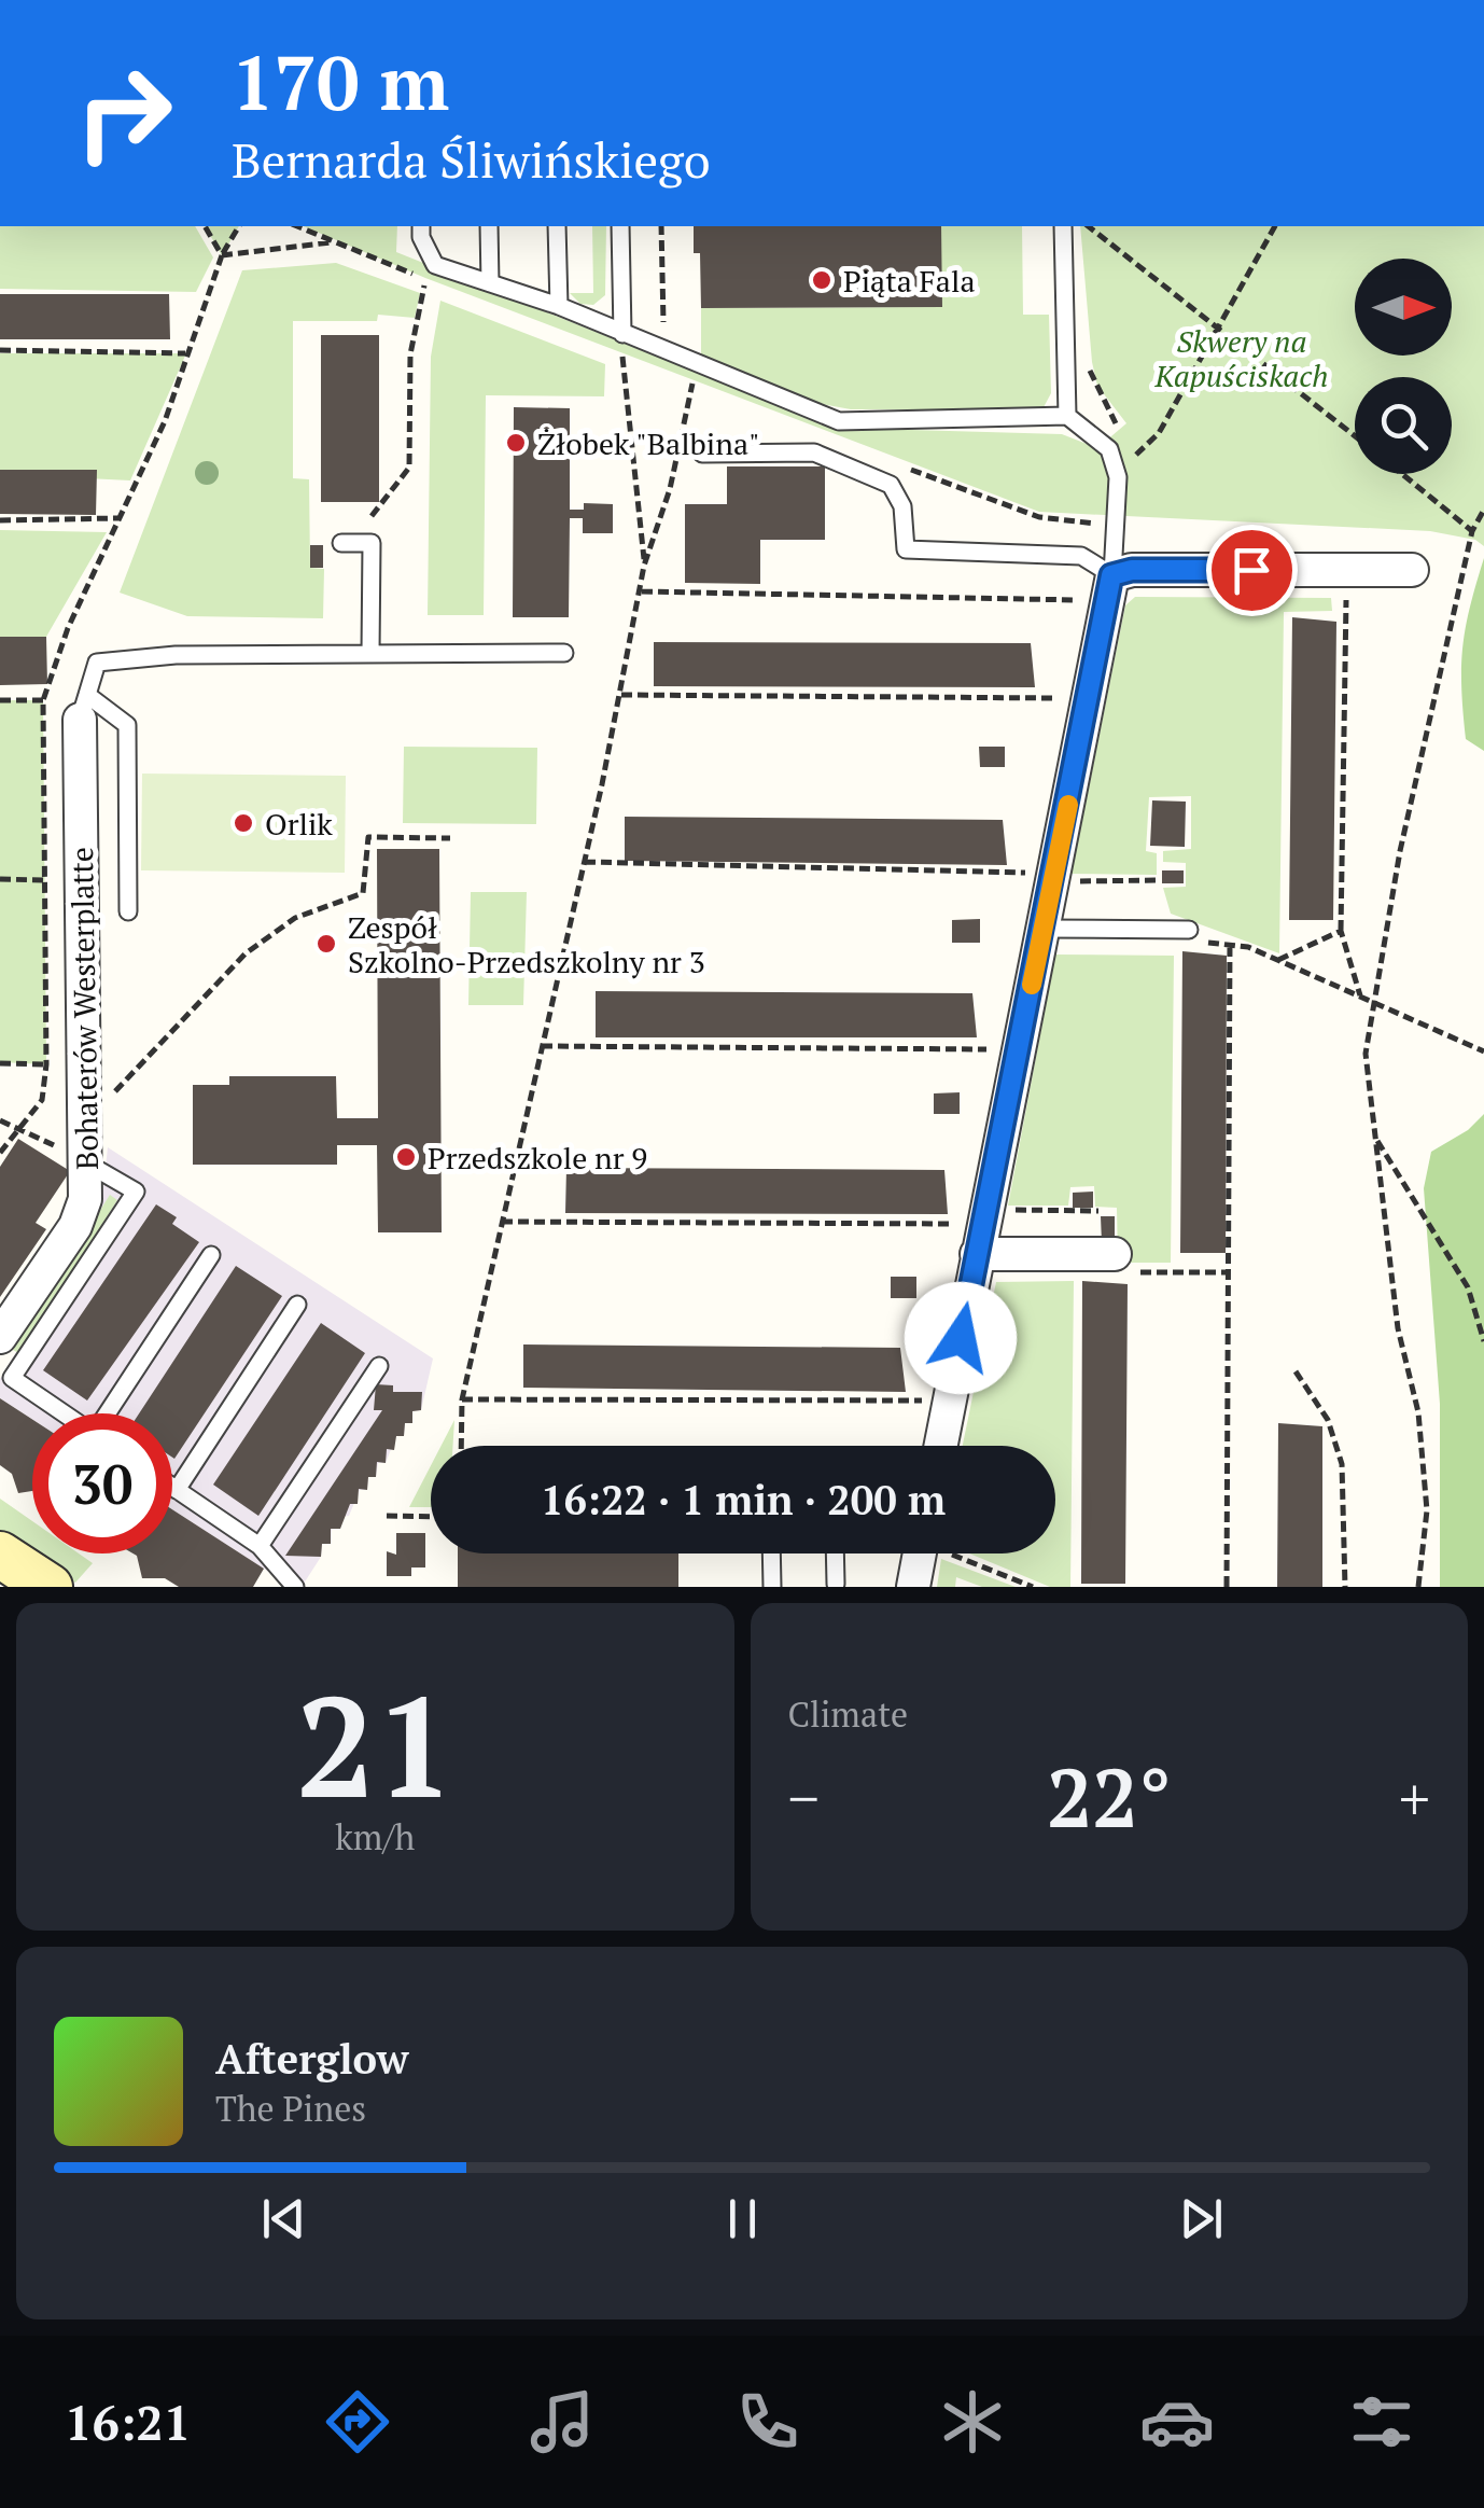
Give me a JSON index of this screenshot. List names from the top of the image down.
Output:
{
  "streets": {
    "street": ["Bohaterów Westerplatte"]
  },
  "parks": ["Skwery na Kapuściskach"],
  "places": [
    "Piąta Fala",
    "Żłobek \"Balbina\"",
    "Orlik",
    "Zespół Szkolno-Przedszkolny nr 3",
    "Przedszkole nr 9"
  ],
  "north": "right",
  "page": {
    "turn": ["170 m", "Bernarda Śliwińskiego"],
    "limit": "30",
    "trip": "16:22 · 1 min · 200 m",
    "tile": [
      ["21", "km/h"],
      "Climate"
    ],
    "heat": ["−", "22°", "+"],
    "song": ["Afterglow", "The Pines"],
    "tabs": "16:21"
  }
}
